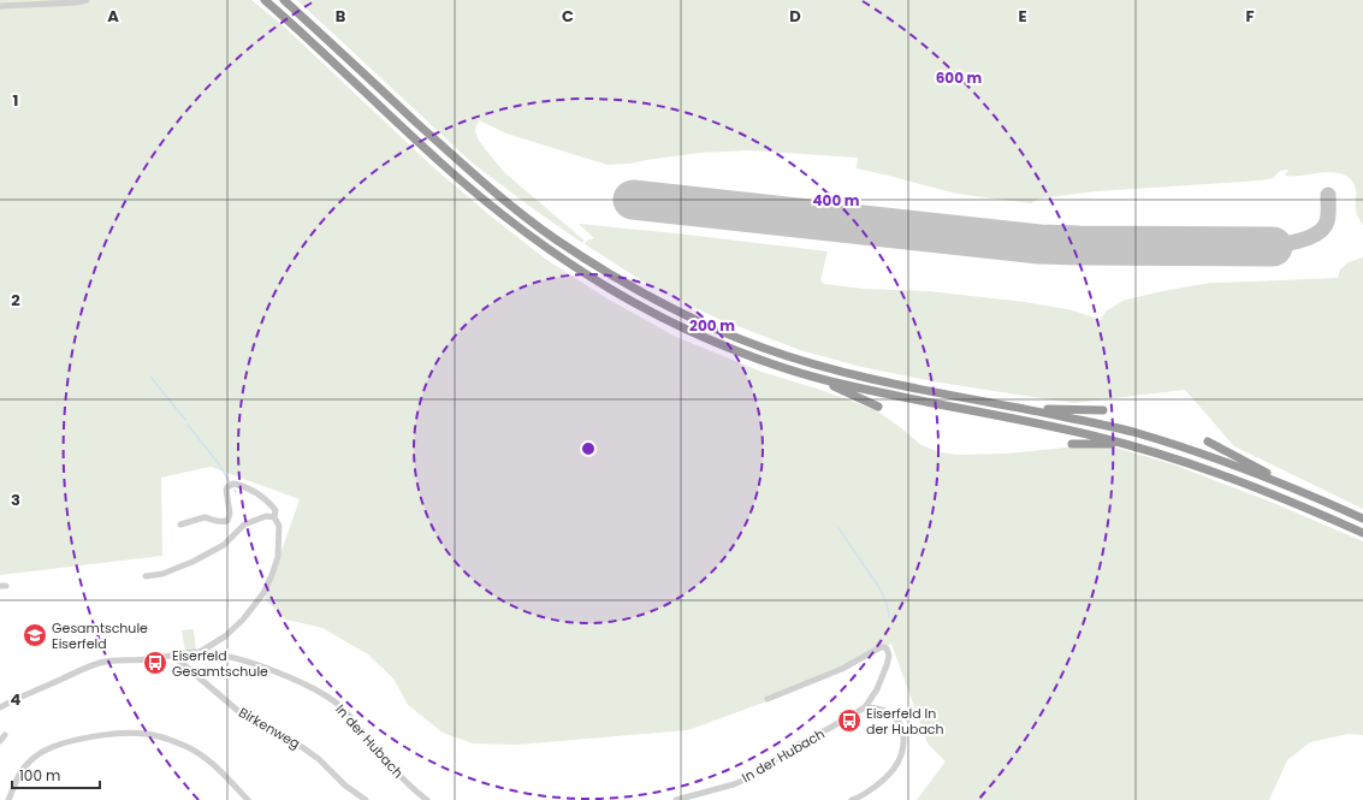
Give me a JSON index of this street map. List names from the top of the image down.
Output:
{
  "streets": {
    "street": ["Birkenweg", "In der Hubach"]
  },
  "places": {
    "school or university": ["Gesamtschule Eiserfeld"],
    "bus stop": ["Eiserfeld Gesamtschule", "Eiserfeld In der Hubach"]
  },
  "scale_bar": "100 m",
  "grid": {
    "columns": [
      "A",
      "B",
      "C",
      "D",
      "E",
      "F"
    ],
    "rows": [
      "1",
      "2",
      "3",
      "4"
    ]
  },
  "rings": ["600 m", "400 m", "200 m"]
}
